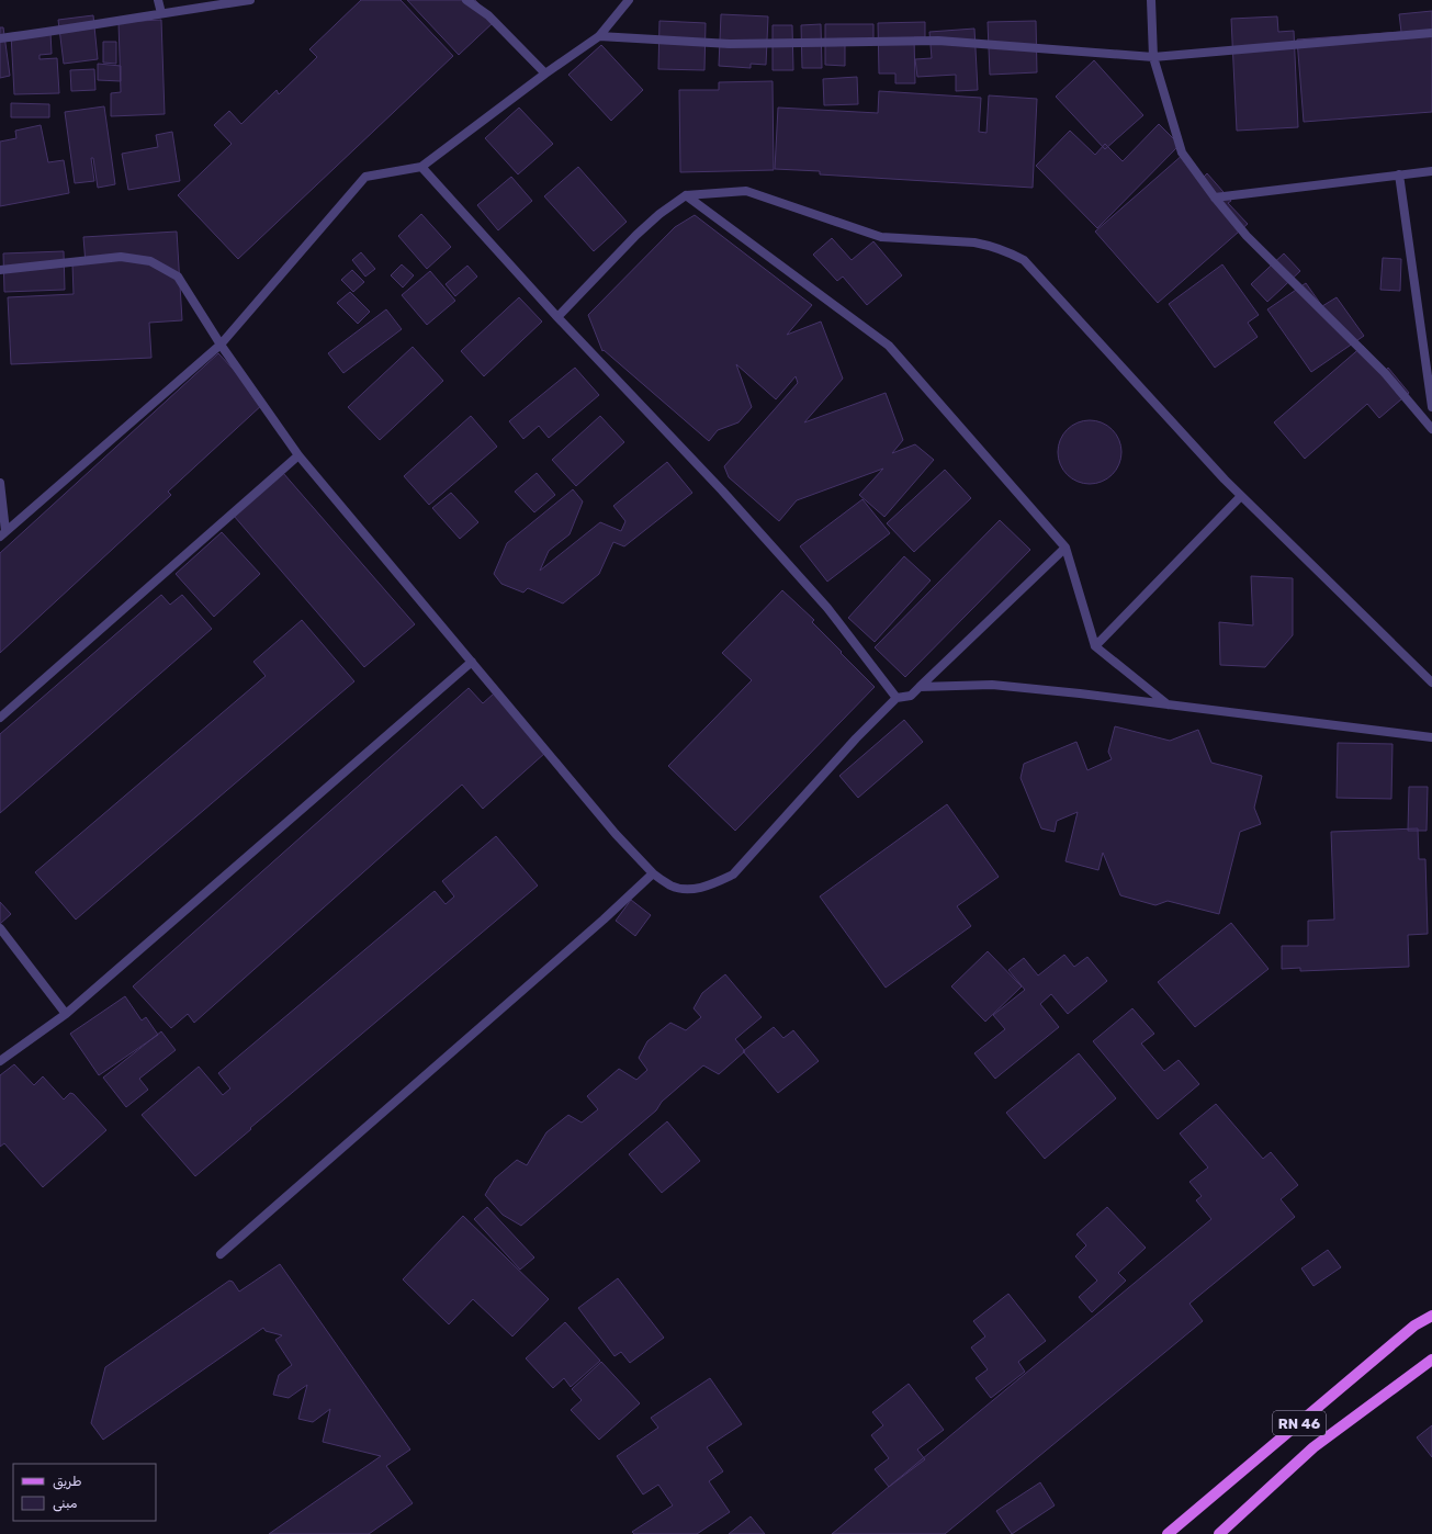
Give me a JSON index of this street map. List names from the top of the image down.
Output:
{
  "streets": {
    "main road": ["RN 46"]
  },
  "legend": ["طريق", "مبنى"]
}
